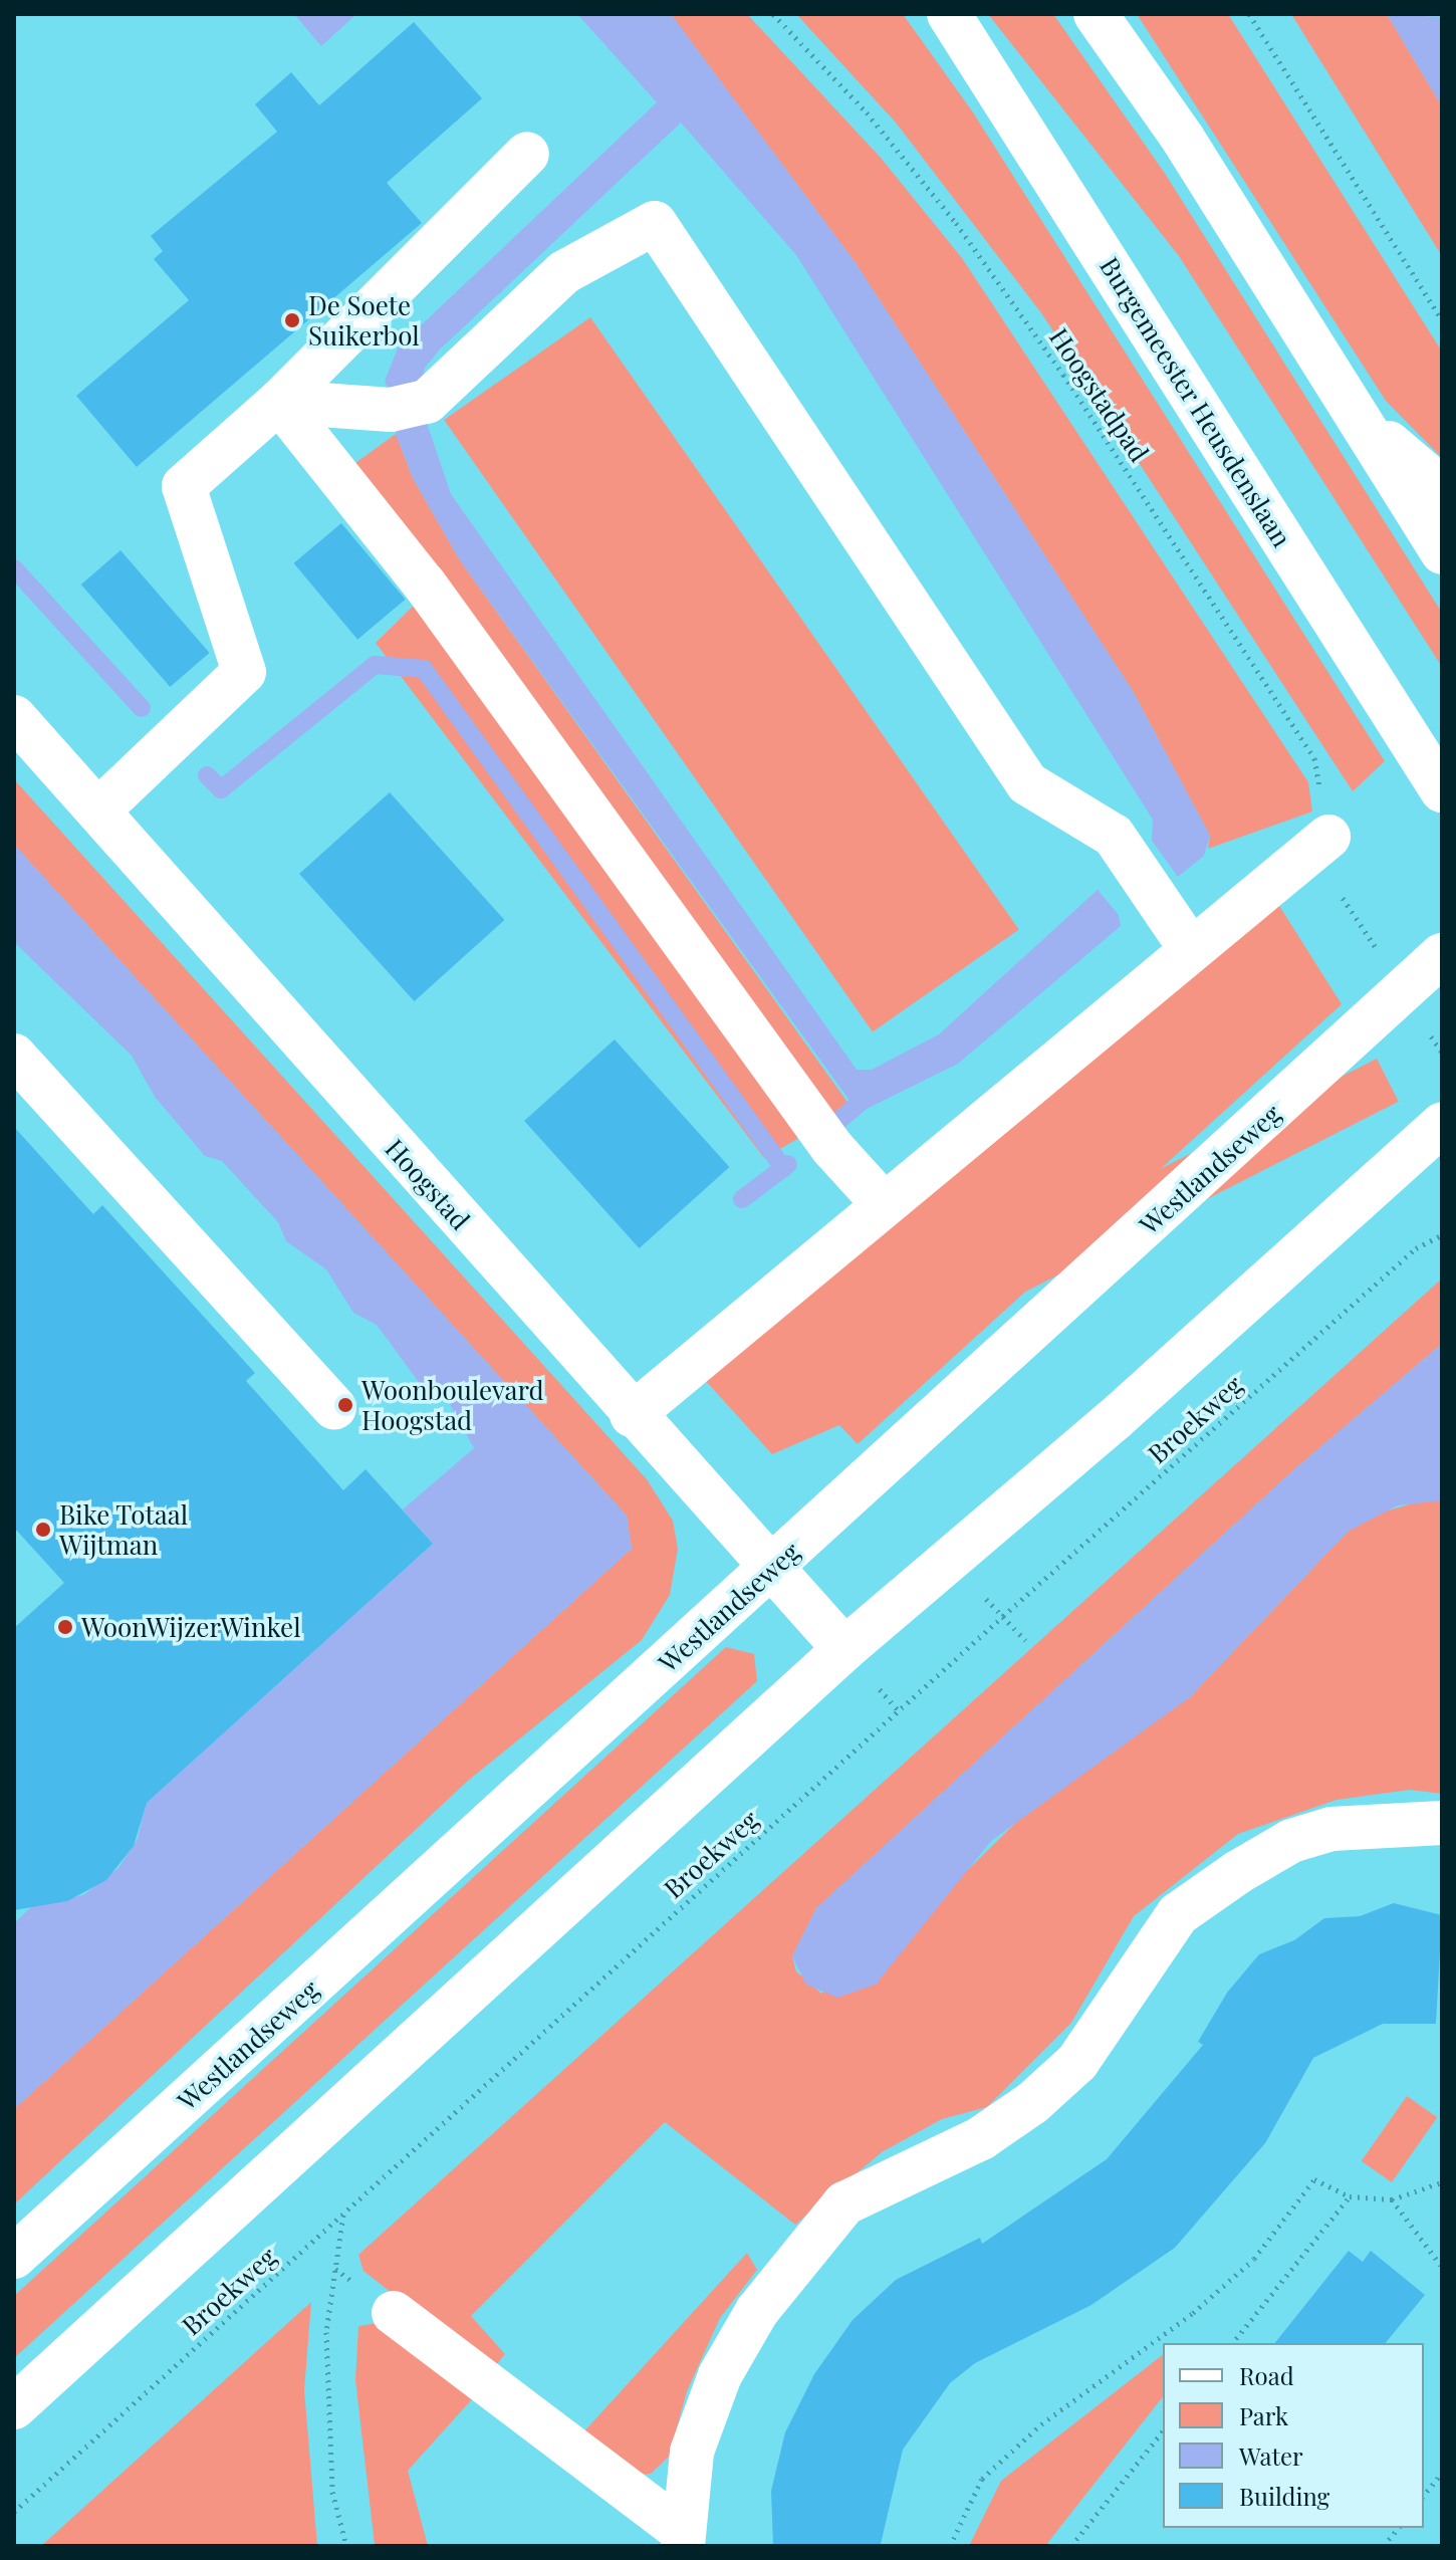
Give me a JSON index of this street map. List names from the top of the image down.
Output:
{
  "streets": {
    "main road": ["Burgemeester Heusdenslaan", "Westlandseweg", "Hoogstad"],
    "path": ["Hoogstadpad", "Broekweg"]
  },
  "crossings": [
    ["Westlandseweg", "Hoogstad"]
  ],
  "places": [
    "De Soete Suikerbol",
    "Woonboulevard Hoogstad",
    "Bike Totaal Wijtman",
    "WoonWijzerWinkel"
  ],
  "legend": [
    "Road",
    "Park",
    "Water",
    "Building"
  ]
}
